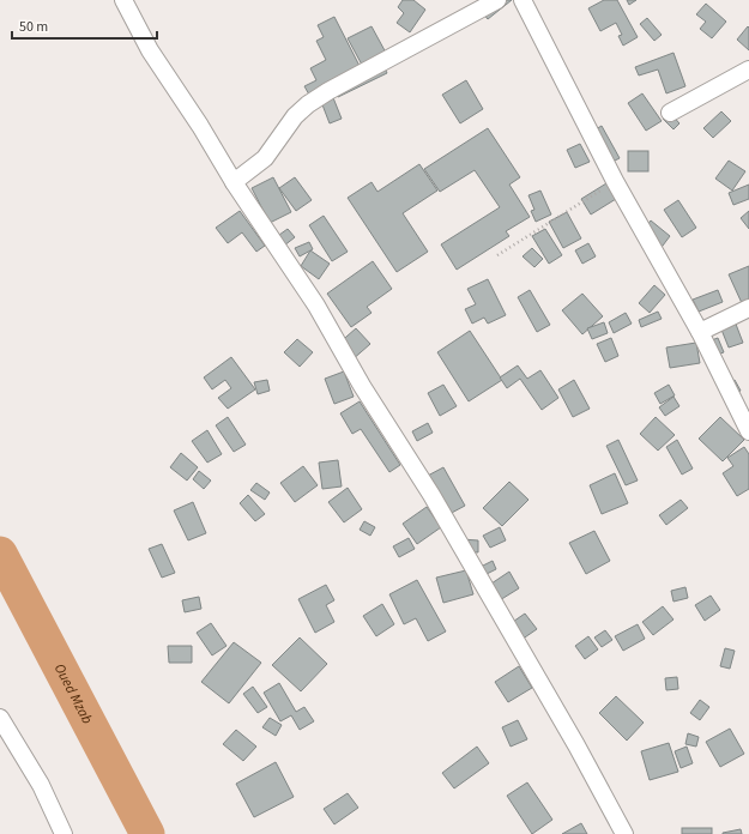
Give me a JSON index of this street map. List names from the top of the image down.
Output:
{
  "water": ["Oued Mzab"],
  "scale_bar": "50 m"
}
